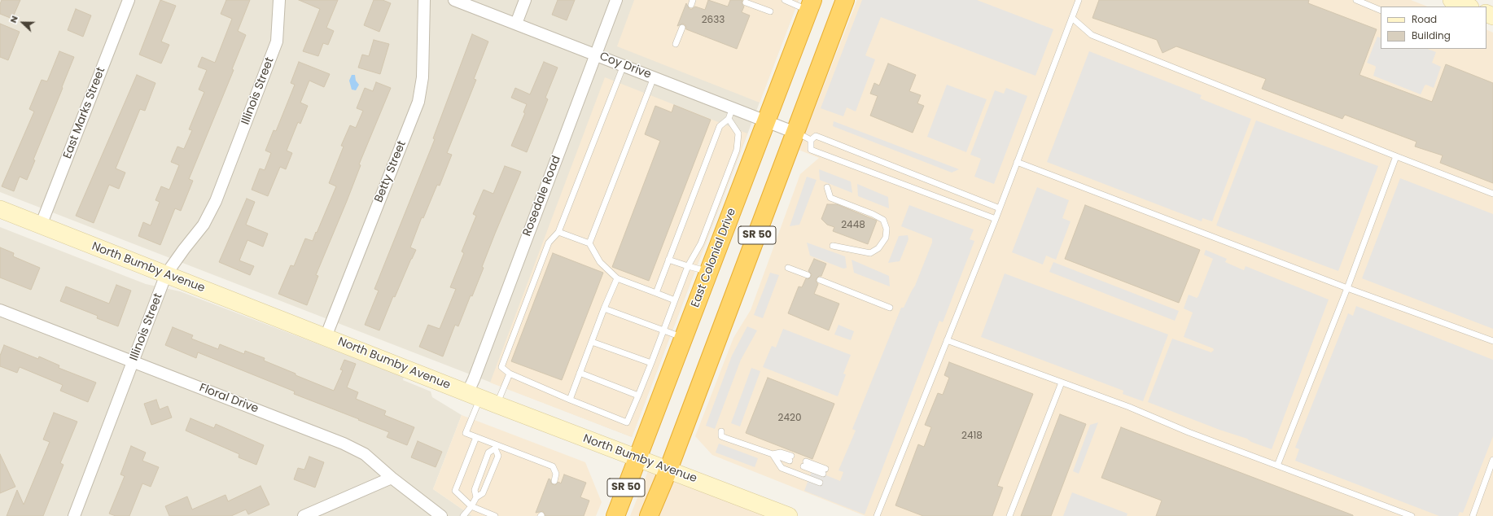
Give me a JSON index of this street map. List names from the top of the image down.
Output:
{
  "streets": {
    "highway": ["SR 50", "East Colonial Drive"],
    "street": [
      "Coy Drive",
      "Illinois Street",
      "East Marks Street",
      "Betty Street",
      "Rosedale Road",
      "North Bumby Avenue",
      "Floral Drive"
    ]
  },
  "crossings": [
    ["Coy Drive", "Rosedale Road"],
    ["Coy Drive", "SR 50"],
    ["Coy Drive", "East Colonial Drive"],
    ["Illinois Street", "North Bumby Avenue"],
    ["Illinois Street", "Floral Drive"],
    ["East Marks Street", "North Bumby Avenue"],
    ["Betty Street", "North Bumby Avenue"],
    ["Rosedale Road", "North Bumby Avenue"],
    ["SR 50", "North Bumby Avenue"],
    ["East Colonial Drive", "North Bumby Avenue"]
  ],
  "house_numbers": [
    "2633",
    "2448",
    "2420",
    "2418"
  ],
  "legend": ["Road", "Building"],
  "north": "left"
}
